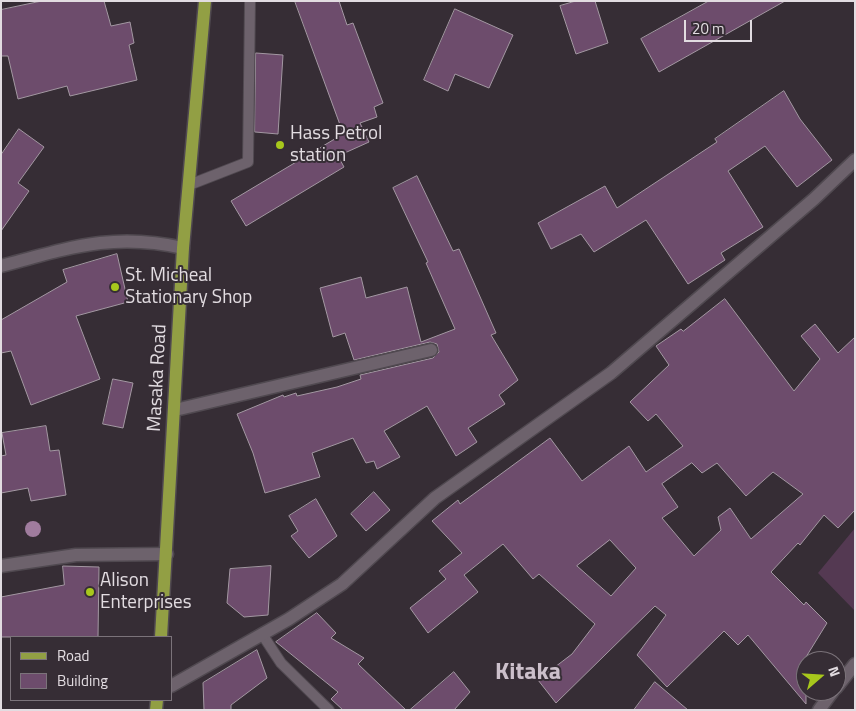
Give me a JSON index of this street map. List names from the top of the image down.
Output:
{
  "streets": {
    "main road": ["Masaka Road"]
  },
  "districts": ["Kitaka"],
  "places": ["Hass Petrol station", "St. Micheal Stationary Shop", "Alison Enterprises"],
  "legend": ["Road", "Building"],
  "scale_bar": "20 m",
  "north": "right"
}
